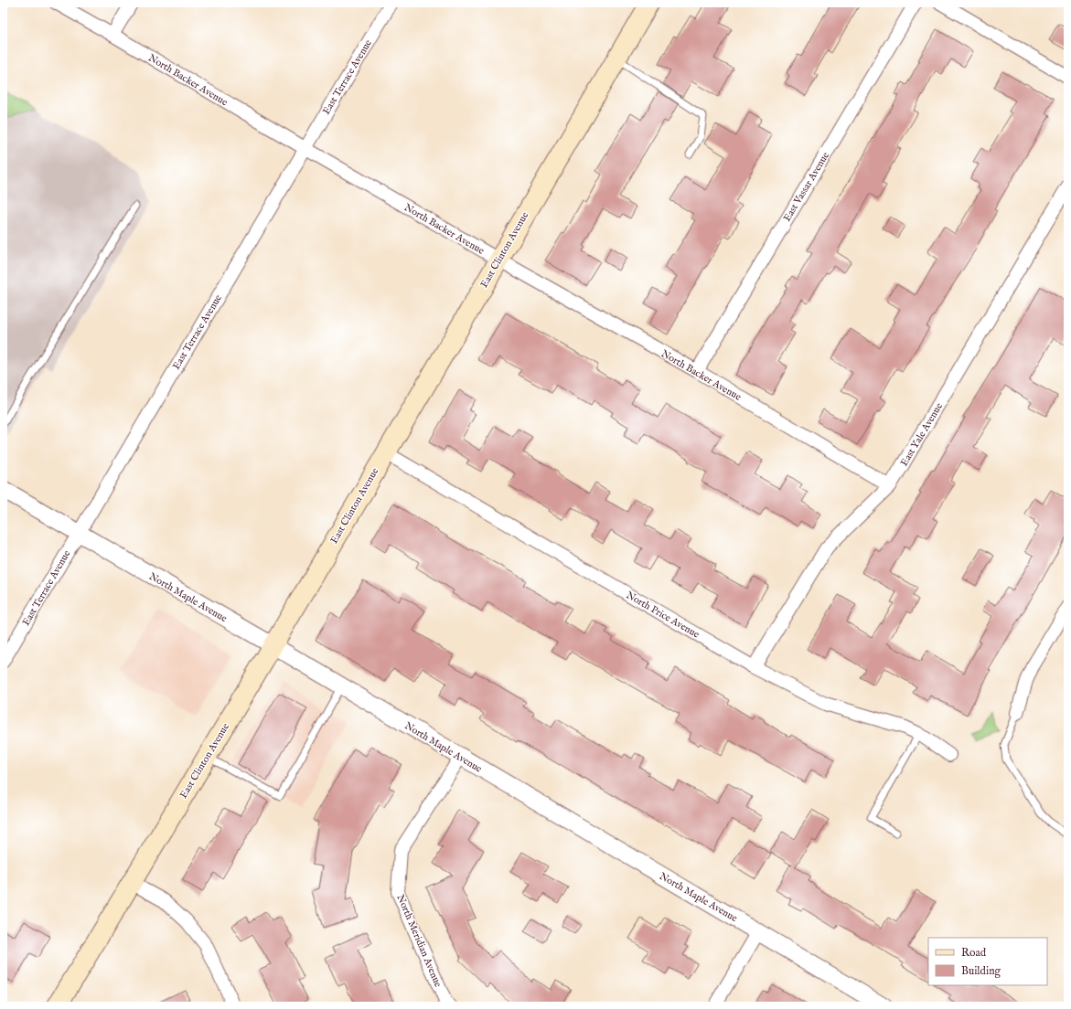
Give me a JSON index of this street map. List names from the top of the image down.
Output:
{
  "streets": {
    "main road": ["East Clinton Avenue"],
    "street": [
      "East Terrace Avenue",
      "North Backer Avenue",
      "East Vassar Avenue",
      "East Yale Avenue",
      "North Maple Avenue",
      "North Price Avenue",
      "North Meridian Avenue"
    ]
  },
  "crossings": [
    ["East Terrace Avenue", "North Backer Avenue"],
    ["East Terrace Avenue", "North Maple Avenue"],
    ["North Backer Avenue", "East Vassar Avenue"],
    ["North Backer Avenue", "East Clinton Avenue"],
    ["North Backer Avenue", "East Yale Avenue"],
    ["East Clinton Avenue", "North Maple Avenue"],
    ["East Clinton Avenue", "North Price Avenue"],
    ["East Yale Avenue", "North Price Avenue"],
    ["North Maple Avenue", "North Meridian Avenue"]
  ],
  "legend": ["Road", "Building"]
}
